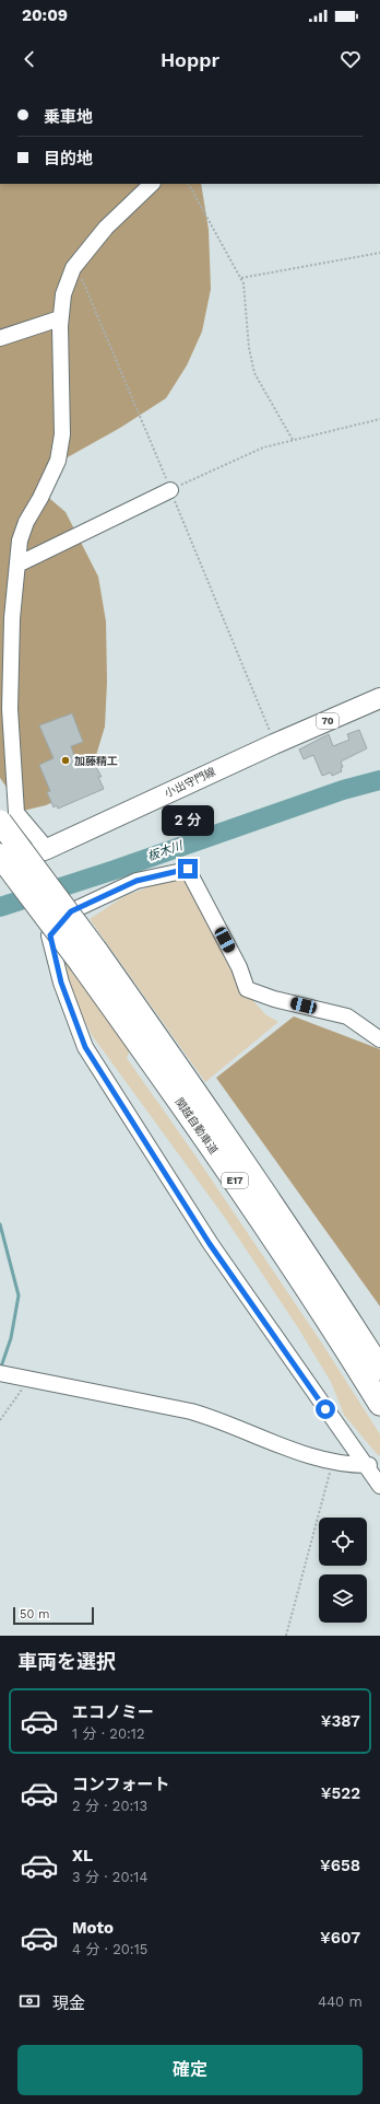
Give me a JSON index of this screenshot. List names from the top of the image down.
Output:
{
  "streets": {
    "highway": ["関越自動車道", "E17"],
    "main road": ["70", "小出守門線"]
  },
  "water": ["板木川"],
  "places": ["加藤精工"],
  "scale_bar": "50 m",
  "page": {
    "status": "20:09",
    "header": "Hoppr",
    "banner": ["乗車地", "目的地"],
    "bubble": "2 分",
    "scale": "50 m",
    "heading": "車両を選択",
    "list": [
      {
        "name": "エコノミー",
        "note": "1 分 · 20:12",
        "value": "¥387"
      },
      {
        "name": "コンフォート",
        "note": "2 分 · 20:13",
        "value": "¥522"
      },
      {
        "name": "XL",
        "note": "3 分 · 20:14",
        "value": "¥658"
      },
      {
        "name": "Moto",
        "note": "4 分 · 20:15",
        "value": "¥607"
      }
    ],
    "pay": ["現金", "440 m"],
    "buttons": "確定"
  }
}
